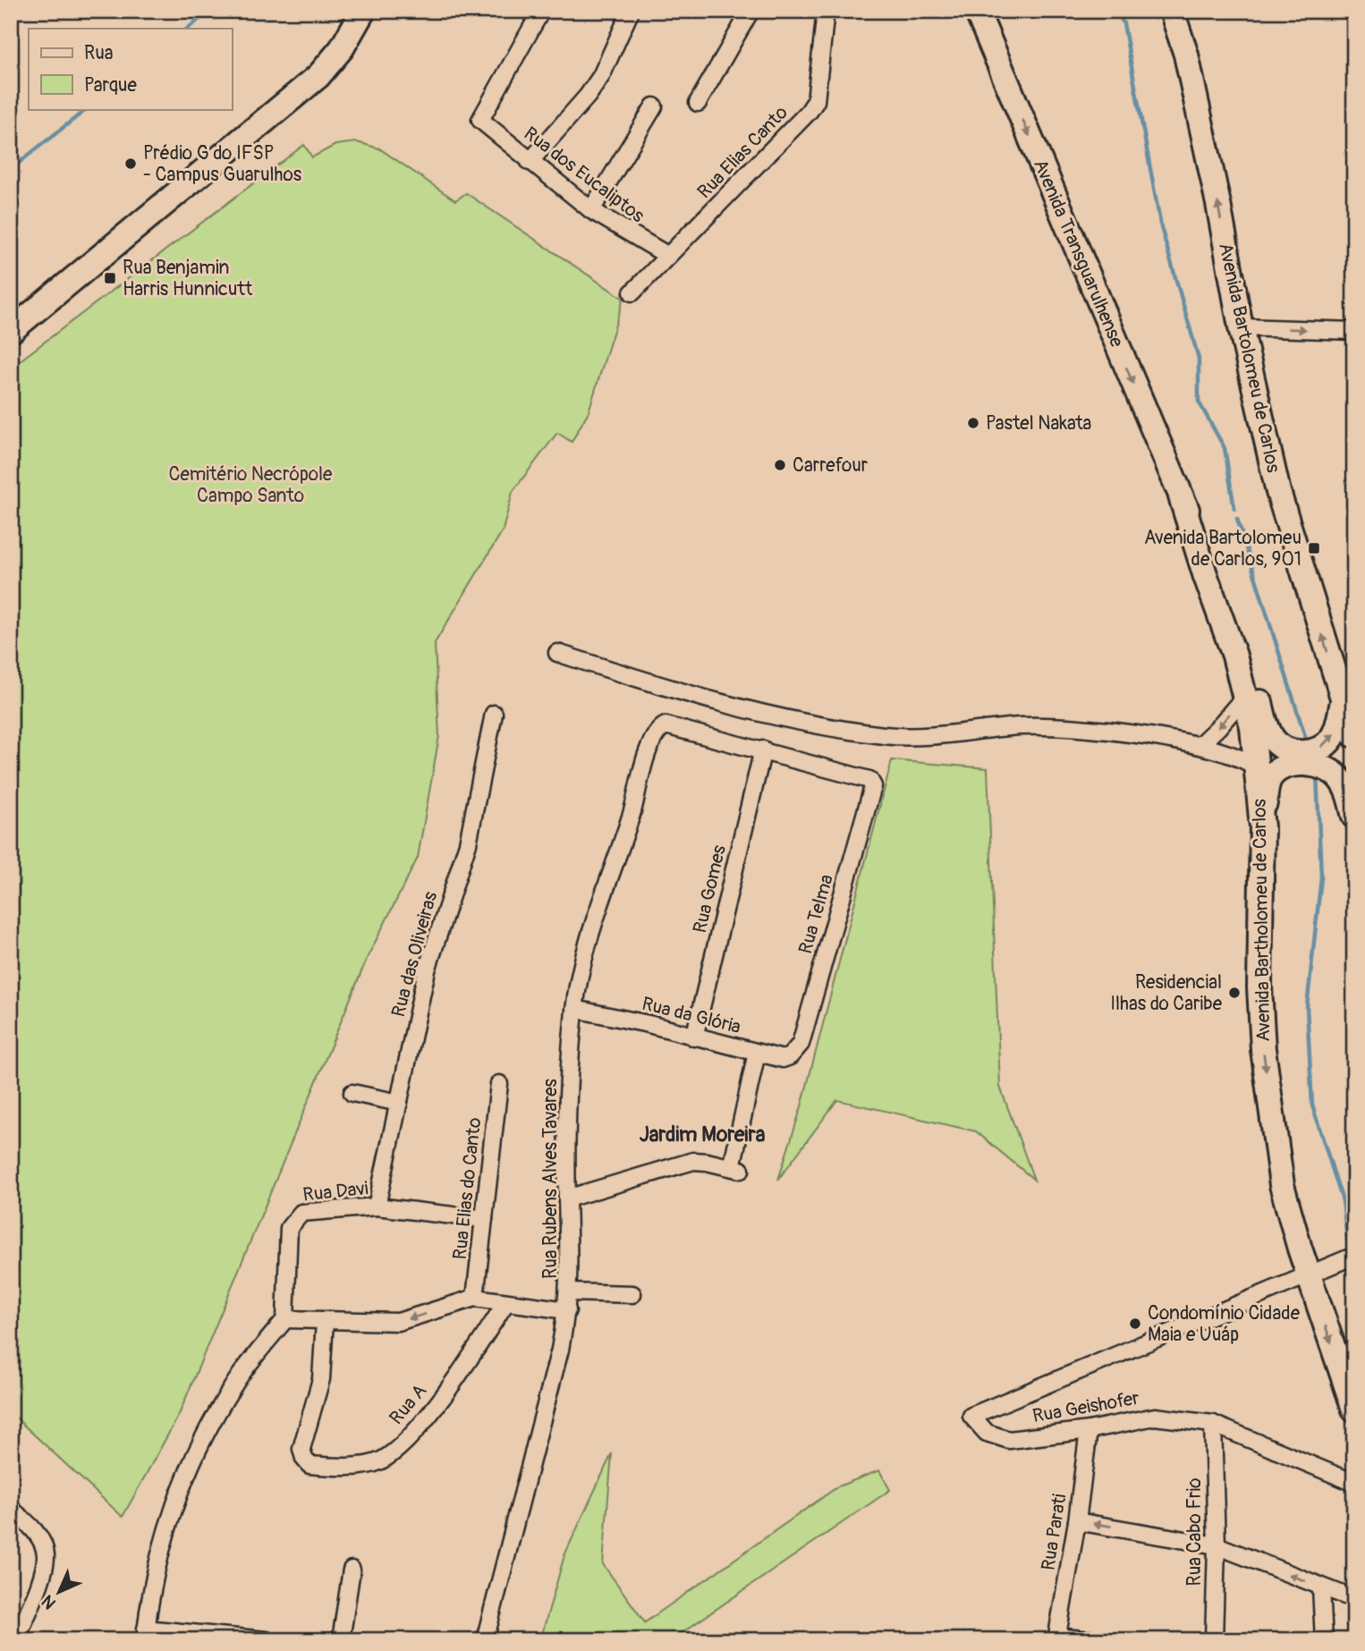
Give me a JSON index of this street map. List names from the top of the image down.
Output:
{
  "streets": {
    "main road": ["Avenida Transguarulhense", "Avenida Bartolomeu de Carlos", "Avenida Bartholomeu de Carlos"],
    "street": [
      "Rua Elias Canto",
      "Rua dos Eucaliptos",
      "Rua Gomes",
      "Rua Telma",
      "Rua das Oliveiras",
      "Rua da Glória",
      "Rua Rubens Alves Tavares",
      "Rua Elias do Canto",
      "Rua Davi",
      "Rua A",
      "Rua Geishofer",
      "Rua Parati",
      "Rua Cabo Frio"
    ]
  },
  "crossings": [
    ["Rua Elias Canto", "Rua dos Eucaliptos"],
    ["Avenida Transguarulhense", "Avenida Bartholomeu de Carlos"],
    ["Rua Gomes", "Rua Telma"],
    ["Rua Gomes", "Rua da Glória"],
    ["Rua Gomes", "Rua Rubens Alves Tavares"],
    ["Rua Telma", "Rua da Glória"],
    ["Rua Telma", "Rua Rubens Alves Tavares"],
    ["Avenida Bartholomeu de Carlos", "Rua Geishofer"],
    ["Rua das Oliveiras", "Rua Davi"],
    ["Rua da Glória", "Rua Rubens Alves Tavares"],
    ["Rua Elias do Canto", "Rua Davi"],
    ["Rua Geishofer", "Rua Parati"],
    ["Rua Geishofer", "Rua Cabo Frio"]
  ],
  "one_way": ["Avenida Transguarulhense", "Avenida Bartolomeu de Carlos", "Avenida Bartholomeu de Carlos"],
  "districts": ["Jardim Moreira"],
  "parks": ["Cemitério Necrópole Campo Santo"],
  "places": {
    "other": [
      "Prédio G do IFSP - Campus Guarulhos",
      "Pastel Nakata",
      "Carrefour",
      "Residencial Ilhas do Caribe",
      "Condomínio Cidade Maia e Uuáp"
    ],
    "transit": ["Rua Benjamin Harris Hunnicutt", "Avenida Bartolomeu de Carlos, 901"]
  },
  "legend": ["Rua", "Parque"],
  "north": "bottom left"
}
